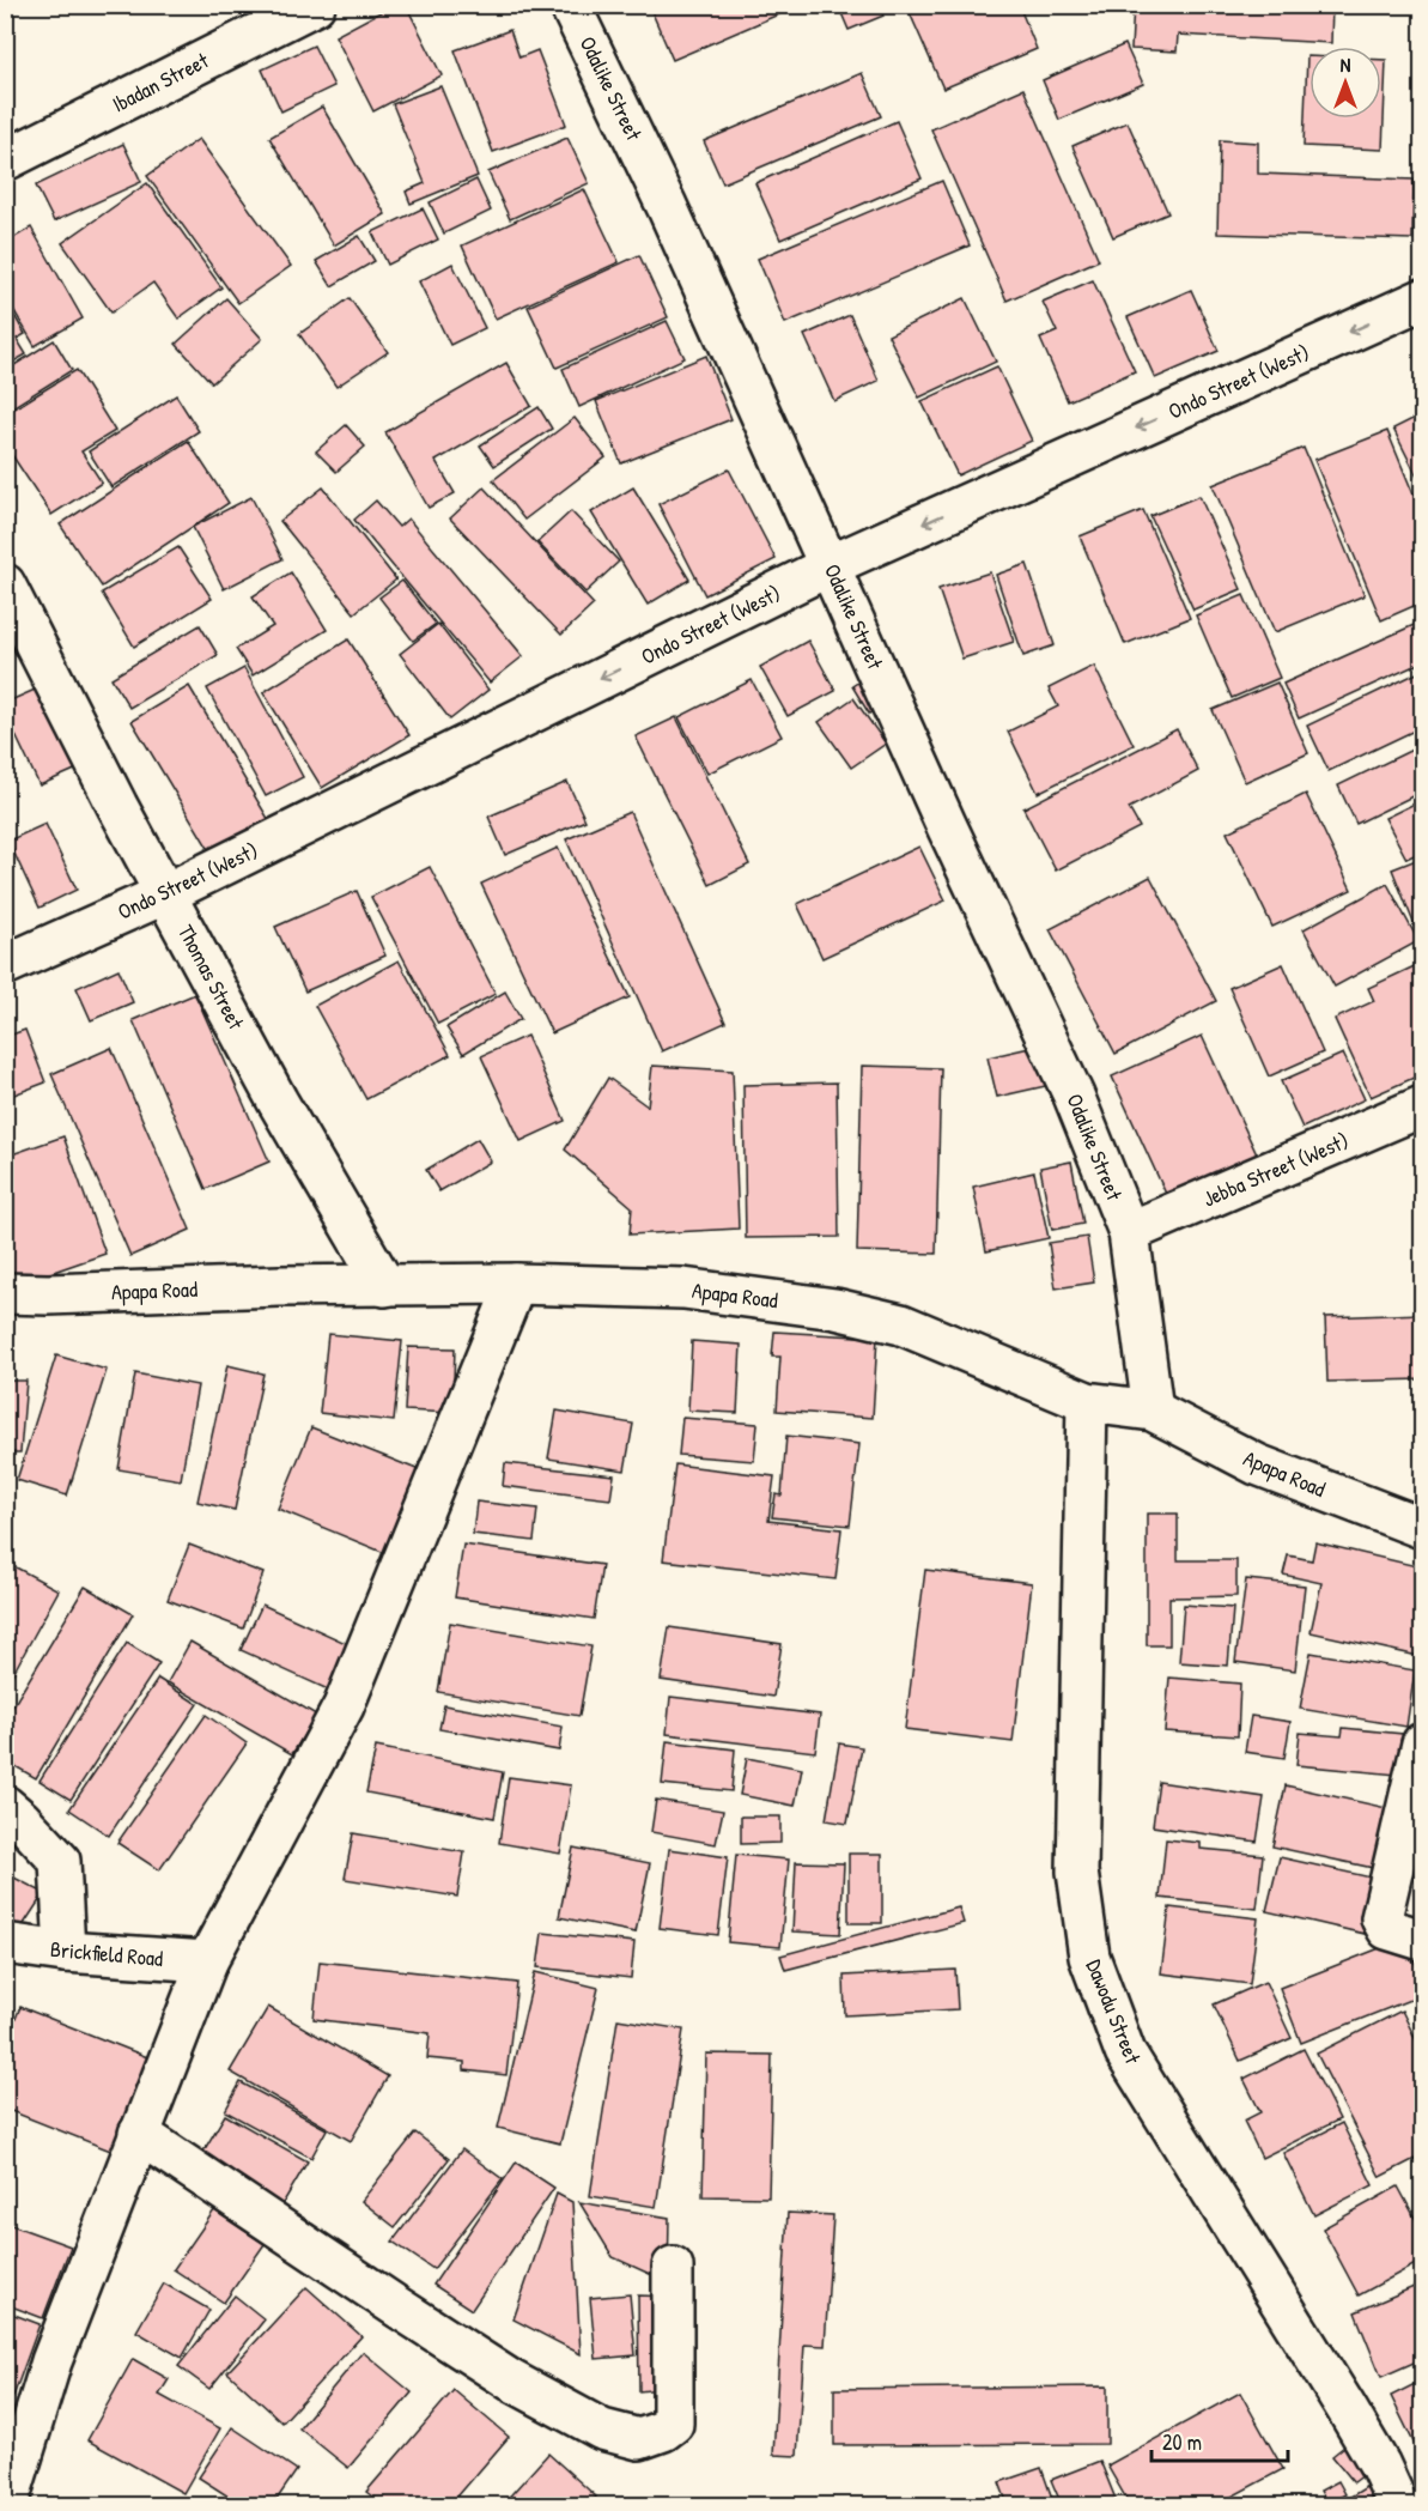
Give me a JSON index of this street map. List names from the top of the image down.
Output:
{
  "streets": {
    "street": [
      "Ibadan Street",
      "Odalike Street",
      "Ondo Street (West)",
      "Thomas Street",
      "Jebba Street (West)",
      "Apapa Road",
      "Brickfield Road",
      "Dawodu Street"
    ]
  },
  "crossings": [
    ["Odalike Street", "Ondo Street (West)"],
    ["Odalike Street", "Jebba Street (West)"],
    ["Odalike Street", "Apapa Road"],
    ["Ondo Street (West)", "Thomas Street"],
    ["Thomas Street", "Apapa Road"],
    ["Apapa Road", "Dawodu Street"]
  ],
  "one_way": ["Ondo Street (West)"],
  "scale_bar": "20 m",
  "north": "top"
}
